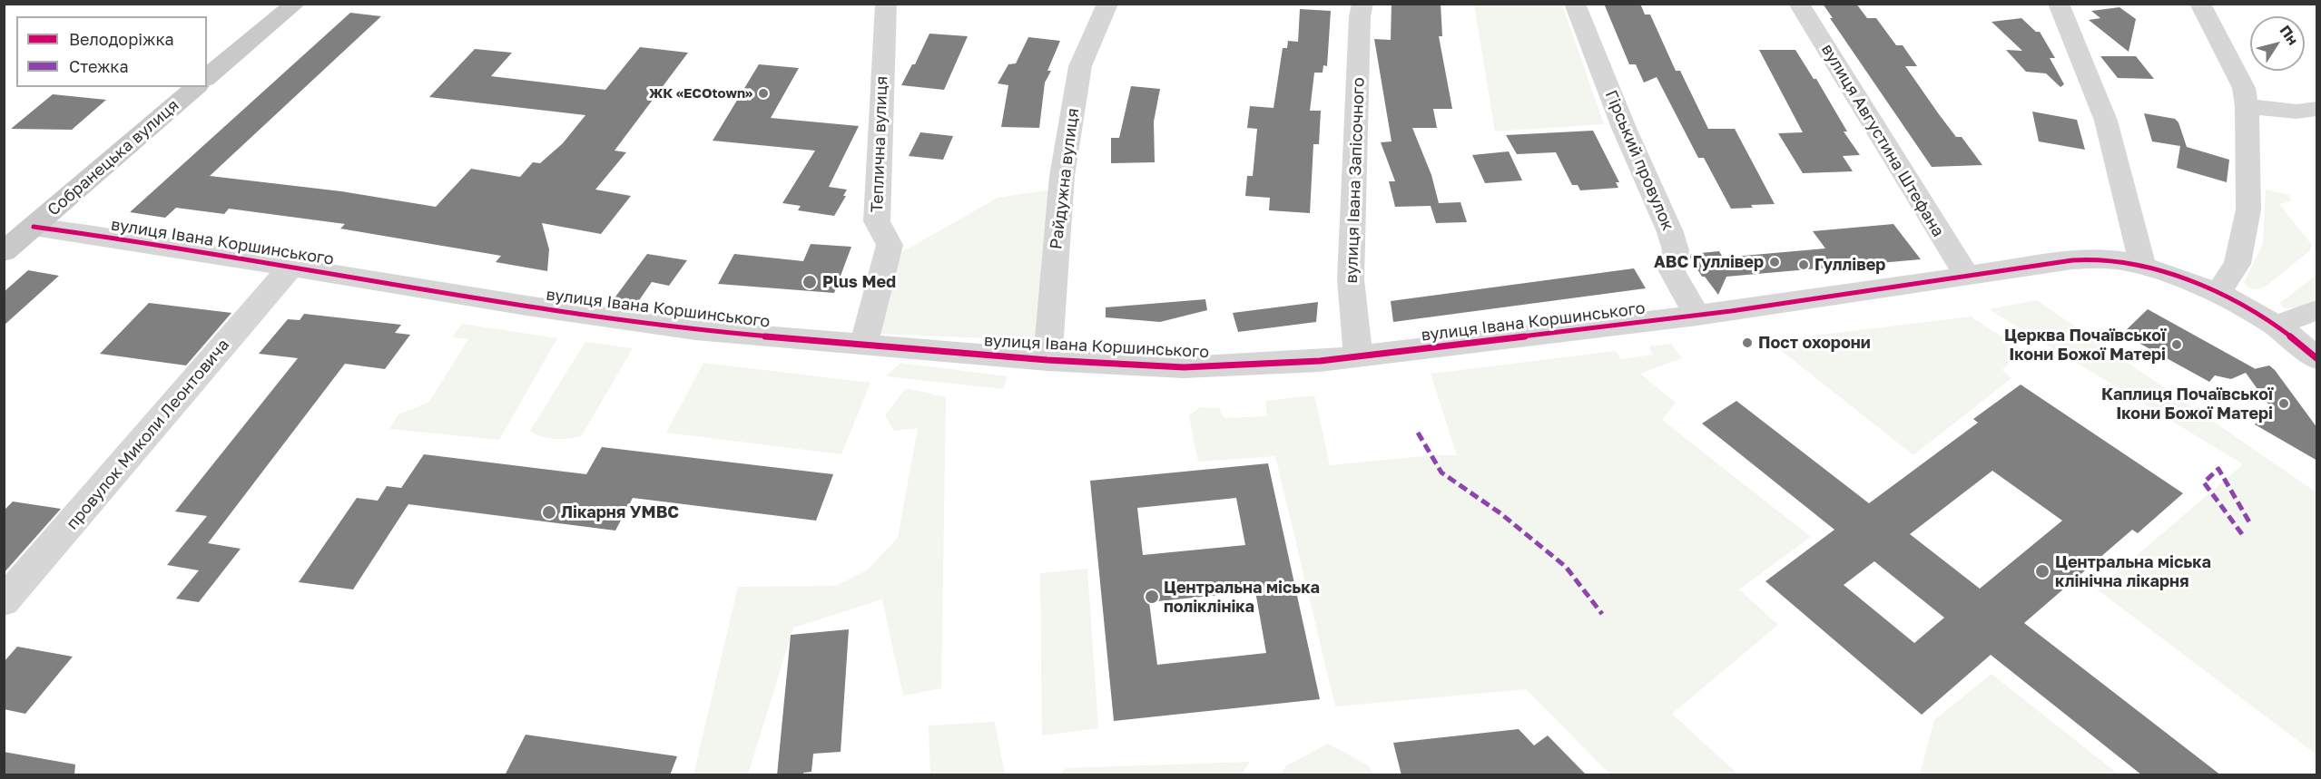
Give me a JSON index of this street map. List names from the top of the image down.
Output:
{
  "streets": {
    "main road": ["Собранецька вулиця"],
    "street": [
      "вулиця Августина Штефана",
      "Теплична вулиця",
      "Гірський провулок",
      "Райдужна вулиця",
      "вулиця Івана Запісочного",
      "вулиця Івана Коршинського",
      "провулок Миколи Леонтовича"
    ]
  },
  "crossings": [
    ["вулиця Августина Штефана", "вулиця Івана Коршинського"],
    ["Теплична вулиця", "вулиця Івана Коршинського"],
    ["Собранецька вулиця", "вулиця Івана Коршинського"],
    ["Гірський провулок", "вулиця Івана Коршинського"],
    ["Райдужна вулиця", "вулиця Івана Коршинського"],
    ["вулиця Івана Запісочного", "вулиця Івана Коршинського"],
    ["вулиця Івана Коршинського", "провулок Миколи Леонтовича"]
  ],
  "places": [
    "ЖК «ECOtown»",
    "АВС Гуллівер",
    "Гуллівер",
    "Plus Med",
    "Пост охорони",
    "Церква Почаївської Ікони Божої Матері",
    "Каплиця Почаївської Ікони Божої Матері",
    "Лікарня УМВС",
    "Центральна міська клінічна лікарня",
    "Центральна міська поліклініка"
  ],
  "legend": ["Велодоріжка", "Стежка"],
  "north": "top right"
}
